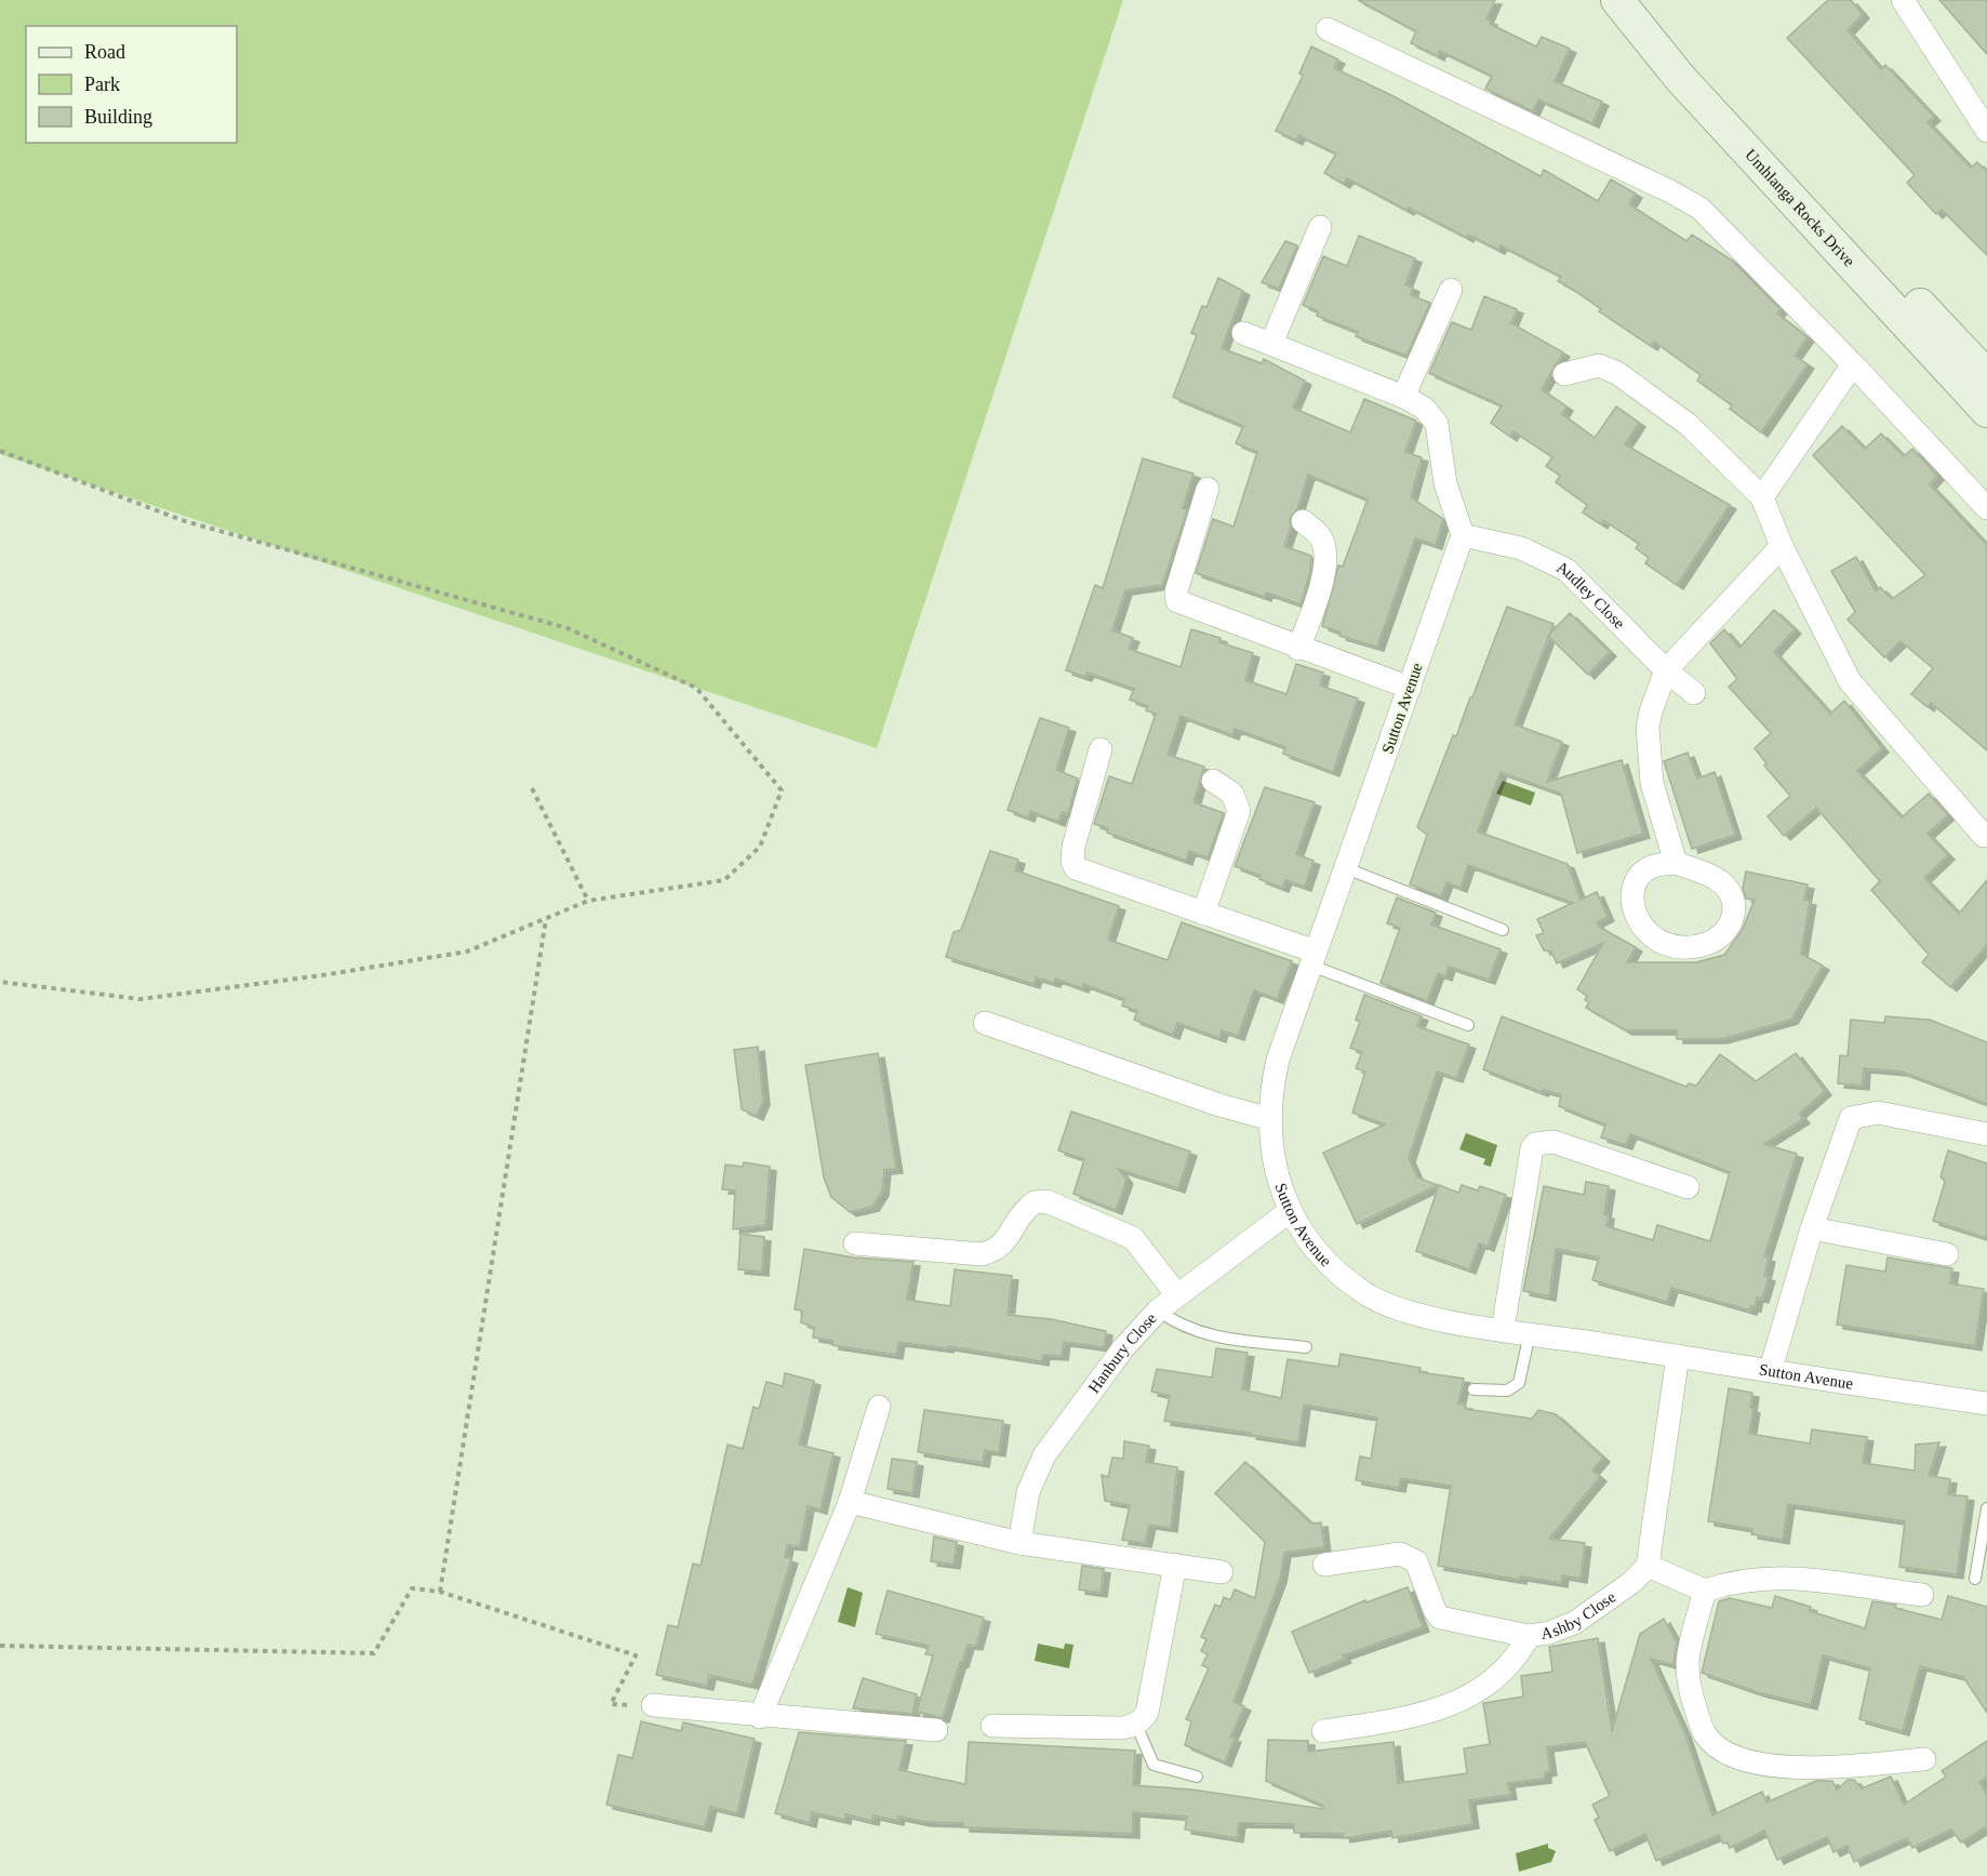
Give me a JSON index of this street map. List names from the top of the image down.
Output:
{
  "streets": {
    "main road": ["Umhlanga Rocks Drive"],
    "street": [
      "Audley Close",
      "Sutton Avenue",
      "Hanbury Close",
      "Ashby Close"
    ]
  },
  "crossings": [
    ["Audley Close", "Sutton Avenue"],
    ["Sutton Avenue", "Hanbury Close"]
  ],
  "legend": ["Road", "Park", "Building"]
}
